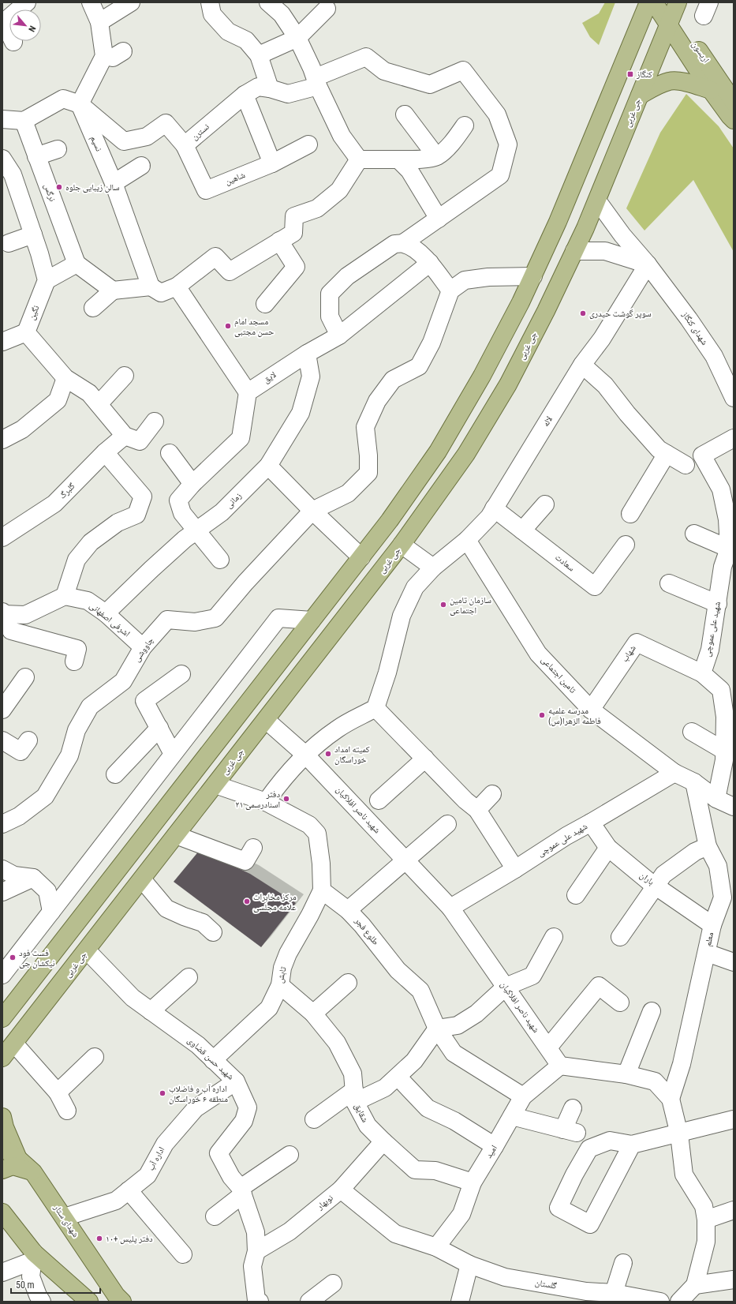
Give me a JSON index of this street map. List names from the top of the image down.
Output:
{
  "streets": {
    "main road": ["اریسون", "جی غربی", "شهدای ستار"],
    "street": [
      "نسترن",
      "نسیم",
      "شاهین",
      "نرگس",
      "نگین",
      "شهدای کنگاز",
      "لایق",
      "لاله",
      "گلبرگ",
      "زمانی",
      "سعادت",
      "اشرفی اصفهانی",
      "شهید علی عموچی",
      "چاووشی",
      "شهاب",
      "تامین اجتماعی",
      "شهید ناصر افلاکیان",
      "باران",
      "طلوع فجر",
      "معلم",
      "تابش",
      "شهید حسن قضاوی",
      "شقایق",
      "امید",
      "اداره آب",
      "نوبهار",
      "گلستان"
    ]
  },
  "crossings": [
    ["اریسون", "جی غربی"],
    ["جی غربی", "شهدای کنگاز"],
    ["جی غربی", "شهید ناصر افلاکیان"],
    ["جی غربی", "شهید حسن قضاوی"],
    ["نسترن", "نسیم"],
    ["نسترن", "شاهین"],
    ["شهدای کنگاز", "لاله"],
    ["لایق", "زمانی"],
    ["لاله", "سعادت"],
    ["لاله", "تامین اجتماعی"],
    ["زمانی", "اشرفی اصفهانی"],
    ["اشرفی اصفهانی", "چاووشی"],
    ["شهید علی عموچی", "شهاب"],
    ["شهید علی عموچی", "تامین اجتماعی"],
    ["شهید علی عموچی", "شهید ناصر افلاکیان"],
    ["شهید علی عموچی", "باران"],
    ["شهاب", "تامین اجتماعی"],
    ["تامین اجتماعی", "معلم"],
    ["شهید ناصر افلاکیان", "امید"],
    ["باران", "معلم"],
    ["طلوع فجر", "تابش"],
    ["طلوع فجر", "امید"],
    ["تابش", "شهید حسن قضاوی"],
    ["تابش", "شقایق"],
    ["شهید حسن قضاوی", "اداره آب"],
    ["شهید حسن قضاوی", "نوبهار"],
    ["شقایق", "امید"],
    ["شقایق", "نوبهار"],
    ["امید", "گلستان"],
    ["اداره آب", "شهدای ستار"],
    ["نوبهار", "گلستان"]
  ],
  "places": {
    "transit": ["کنگاز"],
    "other": [
      "سالن زیبایی جلوه",
      "سوپر گوشت حیدری",
      "مسجد امام حسن مجتبی",
      "سازمان تامین اجتماعی",
      "مدرسه علمیه فاطمه الزهرا(س)",
      "کمیته امداد خوراسگان",
      "دفتر اسنادرسمی ۲۱",
      "مرکز مخابرات علامه مجلسی",
      "فست فود نیکشان جی",
      "اداره آب و فاضلاب منطقه ۶ خوراسگان",
      "دفتر پلیس +۱۰"
    ]
  },
  "scale_bar": "50 m",
  "north": "bottom right"
}
